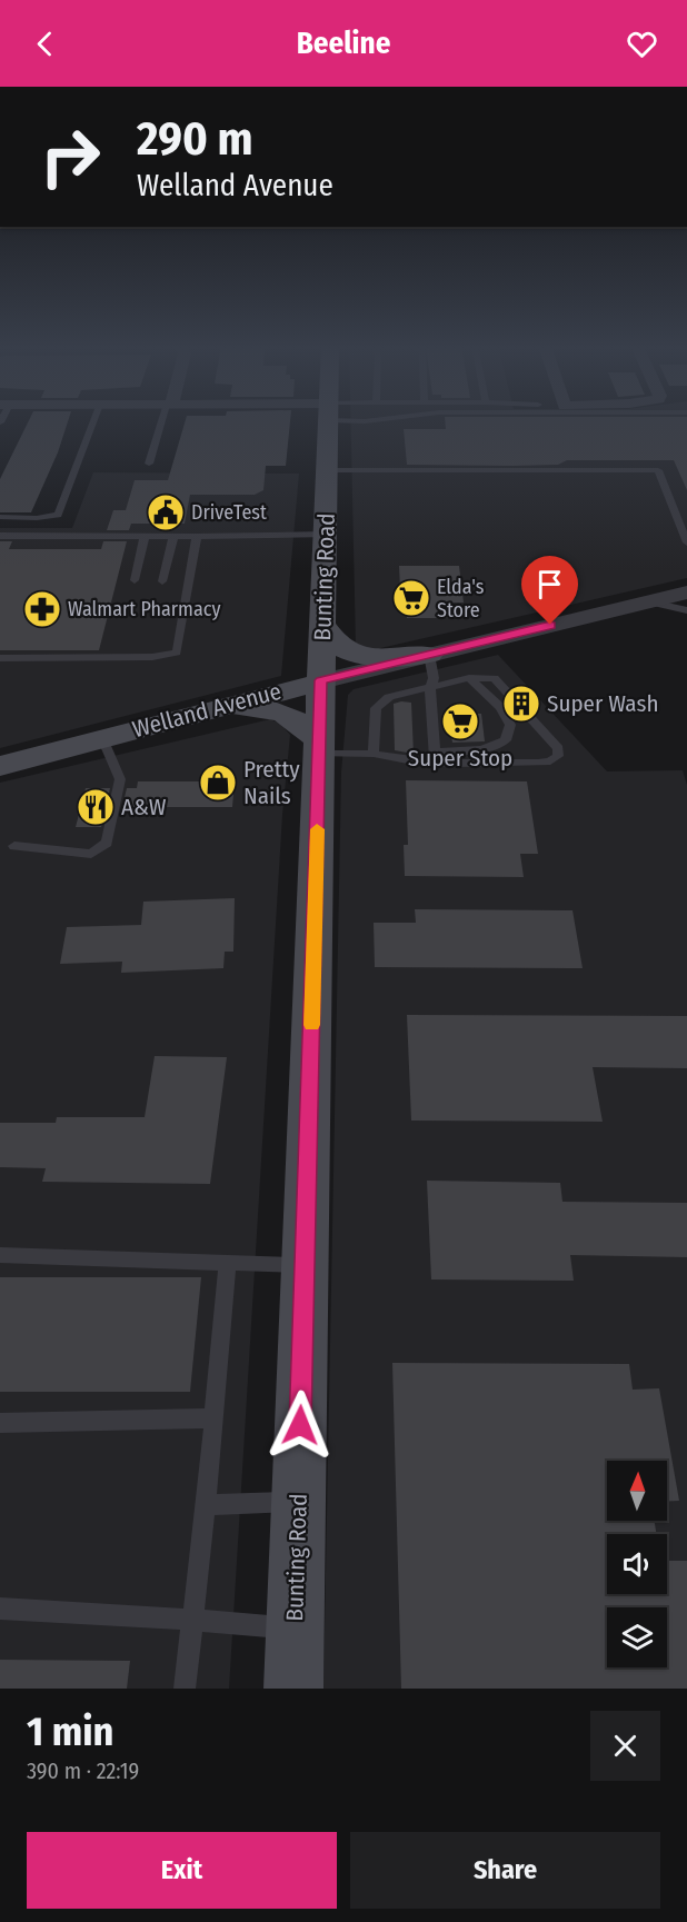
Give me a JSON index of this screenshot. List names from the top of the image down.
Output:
{
  "streets": {
    "main road": ["Bunting Road", "Welland Avenue"]
  },
  "crossings": [
    ["Bunting Road", "Welland Avenue"]
  ],
  "places": {
    "public building": ["DriveTest"],
    "supermarket": ["Elda's Store", "Super Stop"],
    "pharmacy": ["Walmart Pharmacy"],
    "building": ["Super Wash"],
    "shop": ["Pretty Nails"],
    "restaurant": ["A&W"]
  },
  "north": "top",
  "page": {
    "header": "Beeline",
    "turn": ["290 m", "Welland Avenue"],
    "heading": ["1 min", "390 m · 22:19"],
    "buttons": ["Exit", "Share"]
  }
}
